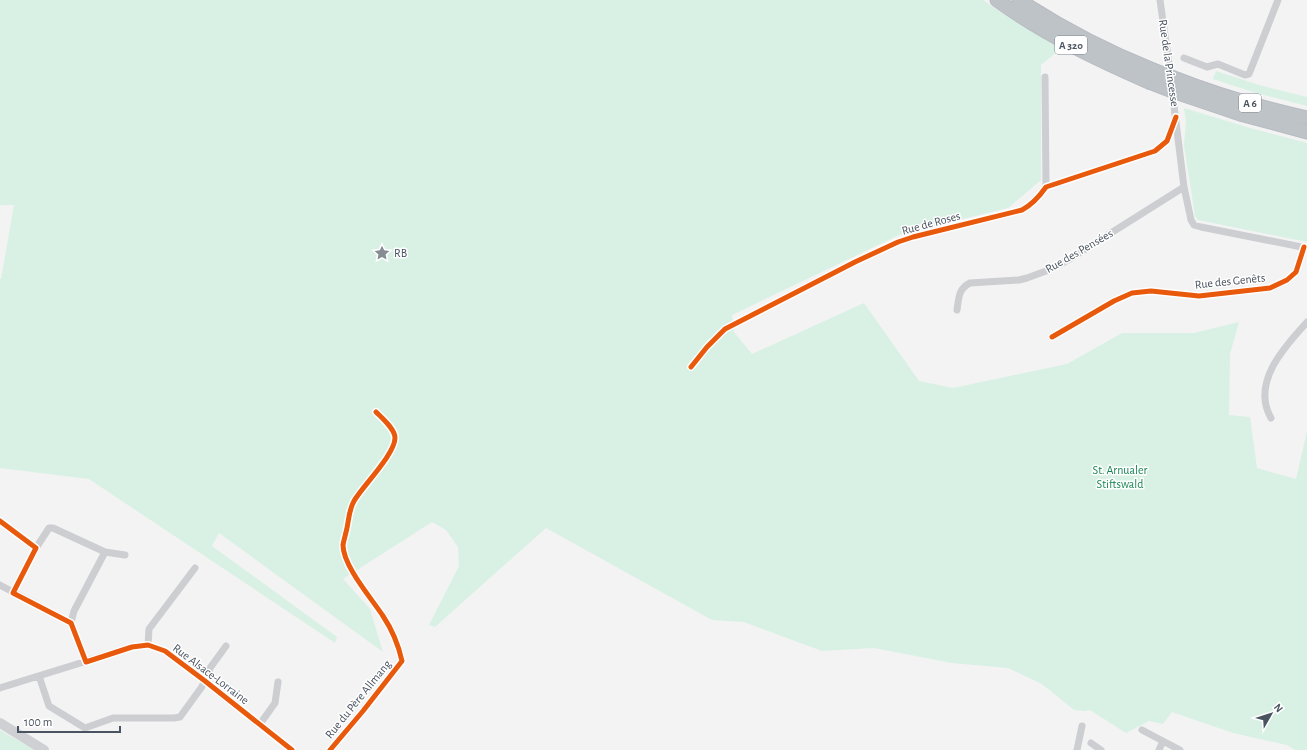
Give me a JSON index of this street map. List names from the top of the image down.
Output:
{
  "streets": {
    "highway": ["A 320", "A 6"],
    "street": [
      "Rue de la Princesse",
      "Rue de Roses",
      "Rue des Pensées",
      "Rue des Genêts",
      "Rue Alsace-Lorraine",
      "Rue du Père Allmang"
    ]
  },
  "crossings": [
    ["A 320", "A 6"],
    ["Rue de la Princesse", "Rue des Pensées"],
    ["Rue de la Princesse", "Rue des Genêts"]
  ],
  "parks": ["St. Arnualer Stiftswald"],
  "places": {
    "place": ["RB"]
  },
  "scale_bar": "100 m",
  "north": "top right"
}
